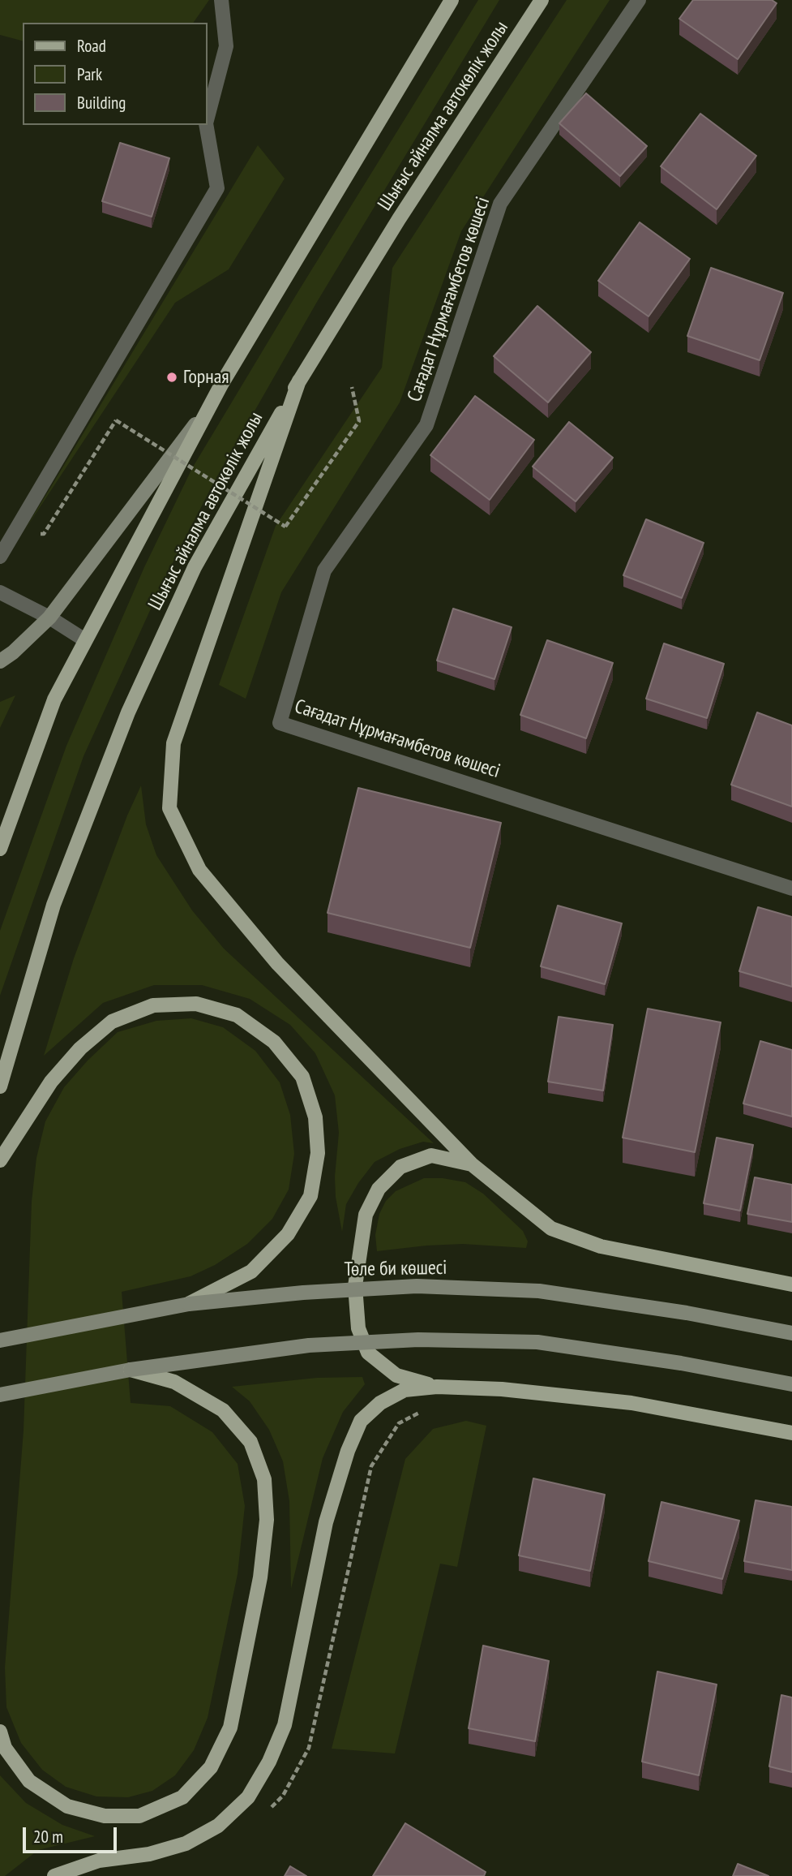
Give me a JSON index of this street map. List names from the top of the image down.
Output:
{
  "streets": {
    "main road": ["Шығыс айналма автокөлік жолы", "Төле би көшесі"],
    "street": ["Сағадат Нұрмағамбетов көшесі"]
  },
  "places": ["Горная"],
  "legend": ["Road", "Park", "Building"],
  "scale_bar": "20 m"
}
